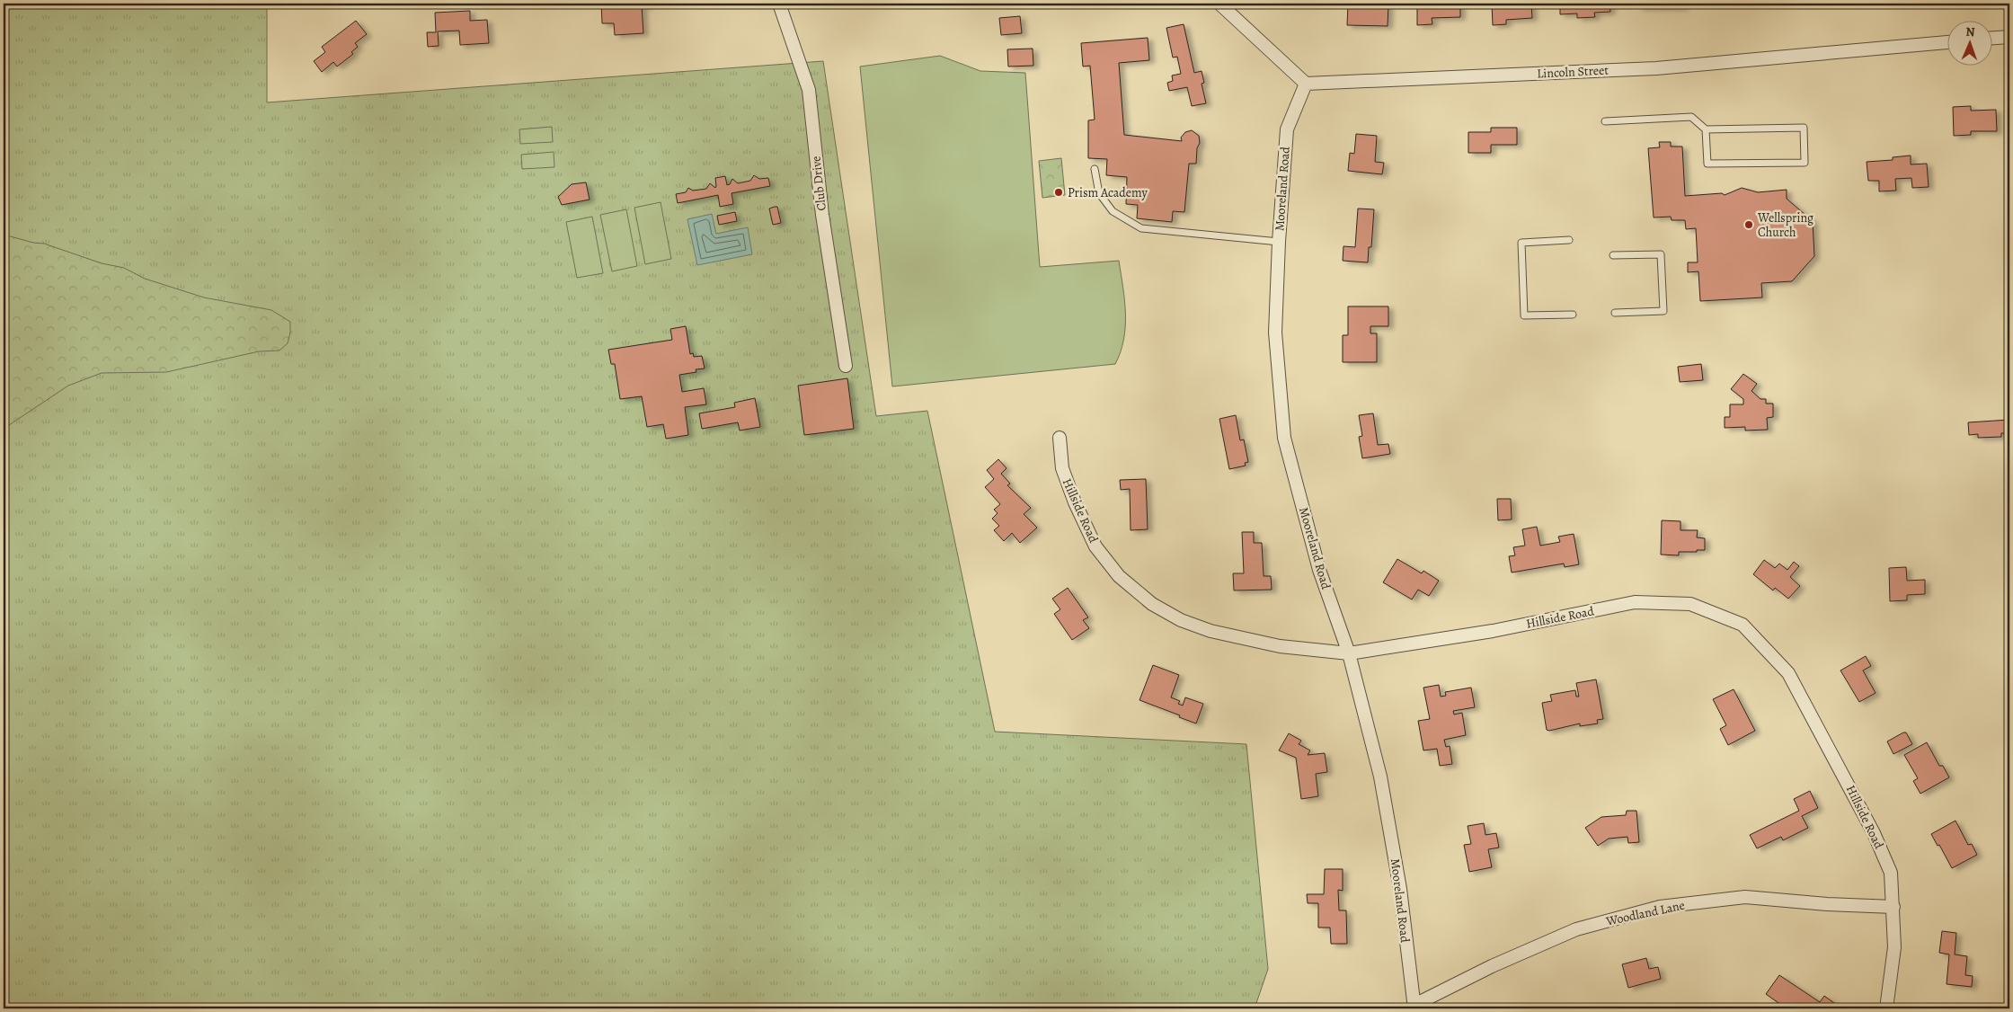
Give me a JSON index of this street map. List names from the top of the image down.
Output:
{
  "streets": {
    "street": [
      "Lincoln Street",
      "Club Drive",
      "Mooreland Road",
      "Hillside Road",
      "Woodland Lane"
    ]
  },
  "crossings": [
    ["Lincoln Street", "Mooreland Road"],
    ["Mooreland Road", "Hillside Road"],
    ["Mooreland Road", "Woodland Lane"],
    ["Hillside Road", "Woodland Lane"]
  ],
  "places": ["Prism Academy", "Wellspring Church"],
  "north": "top"
}
